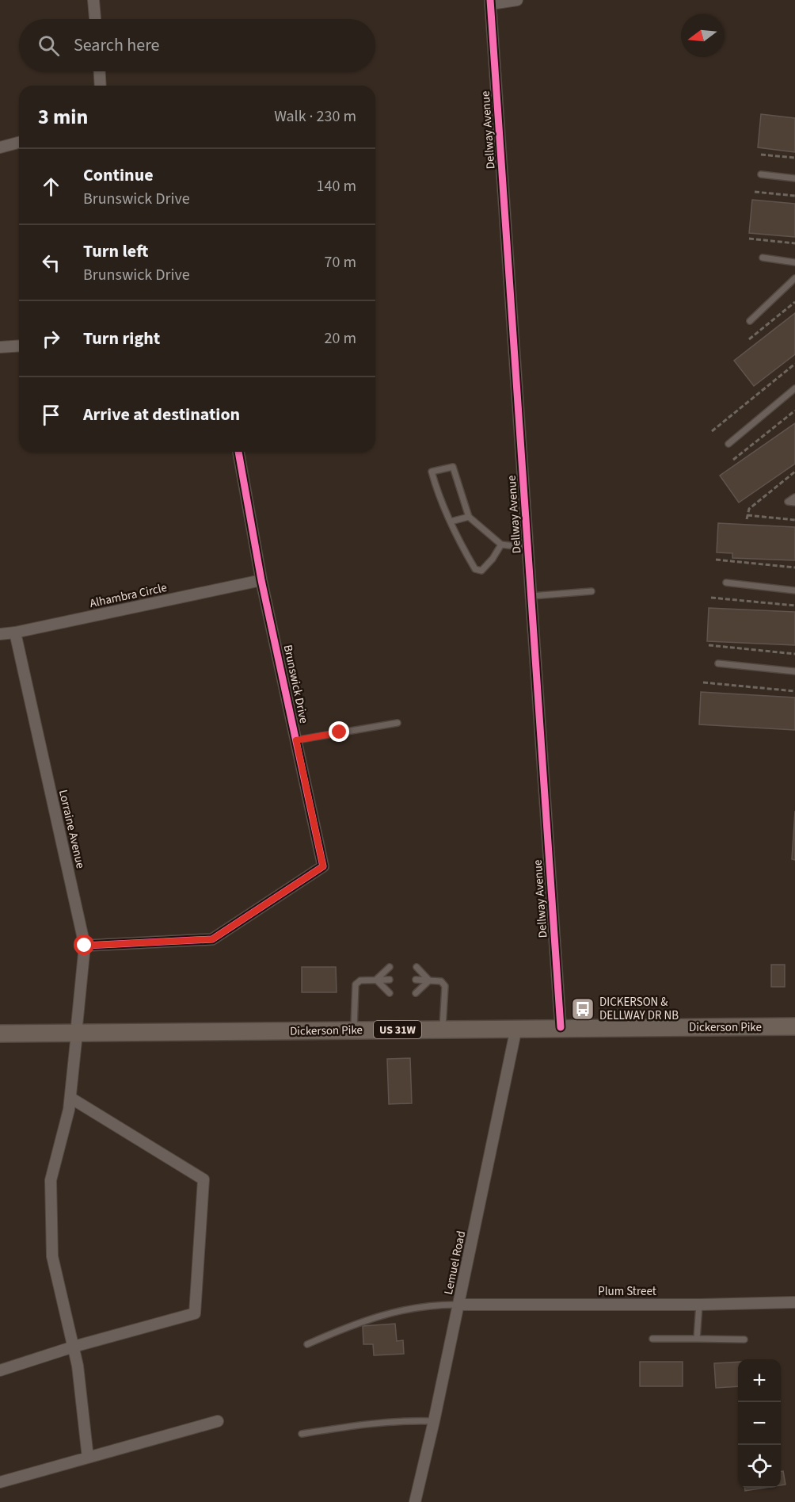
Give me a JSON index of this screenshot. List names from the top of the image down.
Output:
{
  "streets": {
    "main road": ["Dickerson Pike", "US 31W"],
    "street": [
      "Dellway Avenue",
      "Alhambra Circle",
      "Brunswick Drive",
      "Lorraine Avenue",
      "Lemuel Road",
      "Plum Street"
    ]
  },
  "crossings": [
    ["Dellway Avenue", "Dickerson Pike"],
    ["Alhambra Circle", "Brunswick Drive"],
    ["Alhambra Circle", "Lorraine Avenue"],
    ["Brunswick Drive", "Lorraine Avenue"],
    ["Lorraine Avenue", "Dickerson Pike"],
    ["Dickerson Pike", "Lemuel Road"],
    ["Lemuel Road", "Plum Street"]
  ],
  "places": {
    "bus stop": ["DICKERSON & DELLWAY DR NB"]
  },
  "north": "left",
  "page": {
    "search": "Search here",
    "heading": ["3 min", "Walk · 230 m"],
    "list": [
      ["Continue", "Brunswick Drive", "140 m"],
      ["Turn left", "Brunswick Drive", "70 m"],
      ["Turn right", "20 m"],
      "Arrive at destination"
    ],
    "map_buttons": ["+", "−"]
  }
}
